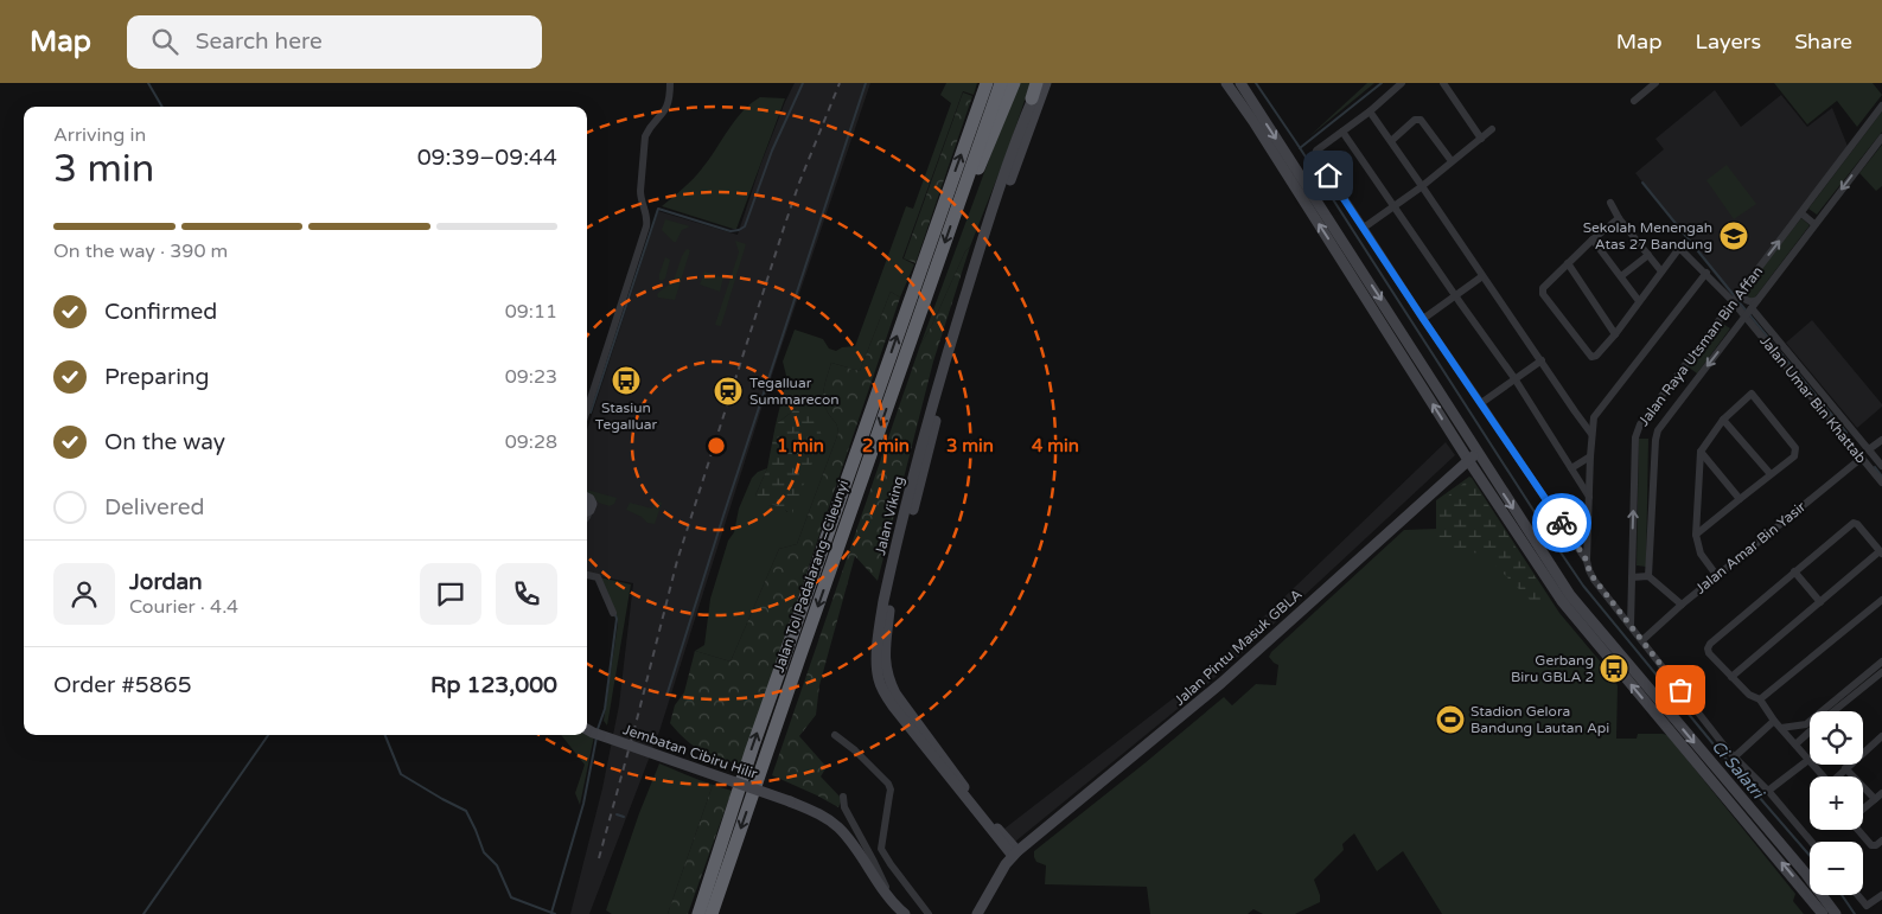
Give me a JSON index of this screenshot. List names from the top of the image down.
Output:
{
  "streets": {
    "highway": ["Jalan Tol Padalarang–Cileunyi"],
    "street": [
      "Jalan Raya Utsman Bin Affan",
      "Jalan Umar Bin Khattab",
      "Jalan Viking",
      "Jalan Amar Bin Yasir",
      "Jalan Pintu Masuk GBLA",
      "Jembatan Cibiru Hilir"
    ]
  },
  "crossings": [
    ["Jalan Raya Utsman Bin Affan", "Jalan Umar Bin Khattab"],
    ["Jalan Umar Bin Khattab", "Jalan Amar Bin Yasir"],
    ["Jalan Viking", "Jalan Pintu Masuk GBLA"]
  ],
  "water": ["Ci Salatri"],
  "places": {
    "school or university": ["Sekolah Menengah Atas 27 Bandung"],
    "bus stop": ["Stasiun Tegalluar", "Gerbang Biru GBLA 2"],
    "station": ["Tegalluar Summarecon"],
    "sports": ["Stadion Gelora Bandung Lautan Api"]
  },
  "page": {
    "header": "Map",
    "search": "Search here",
    "nav": ["Map", "Layers", "Share"],
    "heading": ["3 min", "Arriving in", "09:39–09:44"],
    "panel": [
      "Jordan",
      "Courier · 4.4",
      "Order #5865",
      "Rp 123,000"
    ],
    "bar": "On the way · 390 m",
    "list": [
      ["Confirmed", "09:11"],
      ["Preparing", "09:23"],
      ["On the way", "09:28"],
      "Delivered"
    ],
    "map_buttons": ["+", "−"]
  },
  "rings": [
    "1 min",
    "2 min",
    "3 min",
    "4 min"
  ]
}
